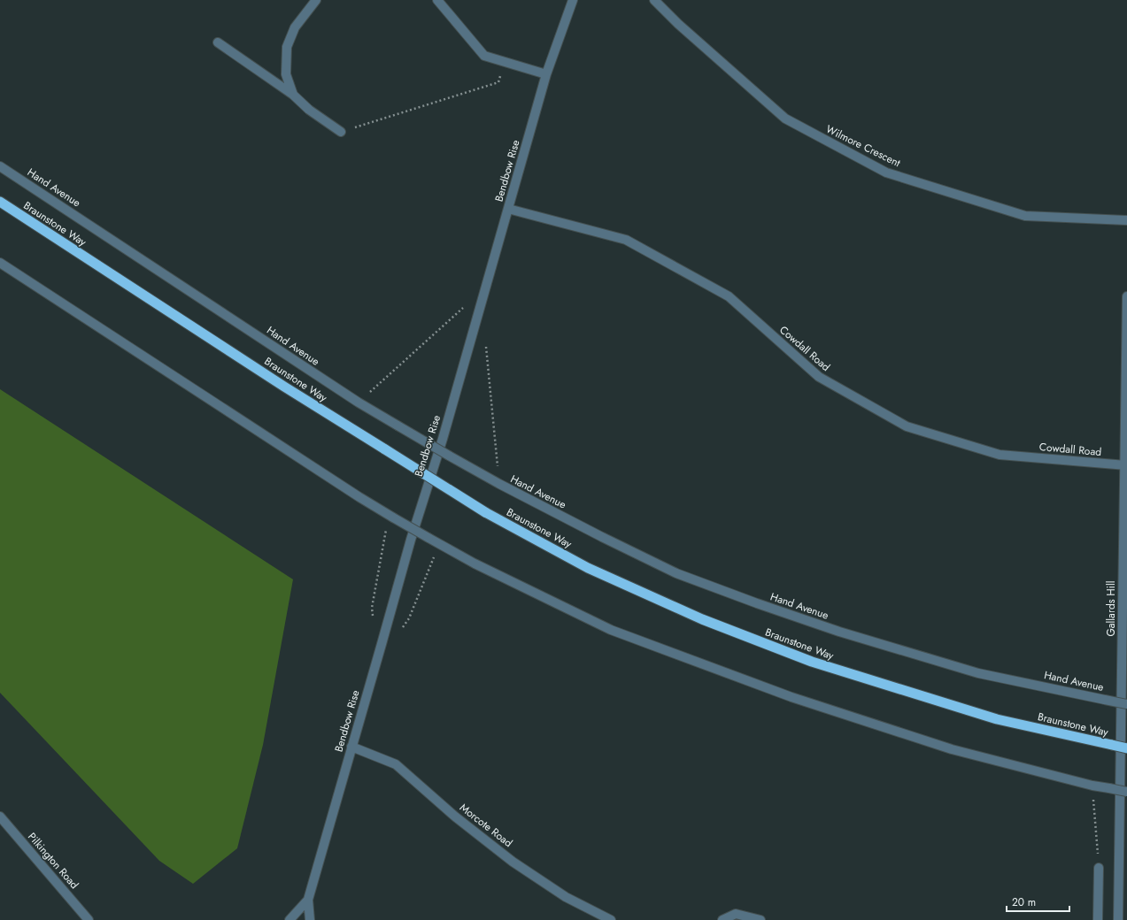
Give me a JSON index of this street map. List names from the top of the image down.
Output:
{
  "streets": {
    "highway": ["Braunstone Way"],
    "street": [
      "Wilmore Crescent",
      "Bendbow Rise",
      "Hand Avenue",
      "Cowdall Road",
      "Gallards Hill",
      "Morcote Road",
      "Pilkington Road"
    ]
  },
  "crossings": [
    ["Bendbow Rise", "Cowdall Road"],
    ["Bendbow Rise", "Morcote Road"],
    ["Cowdall Road", "Gallards Hill"]
  ],
  "scale_bar": "20 m"
}
